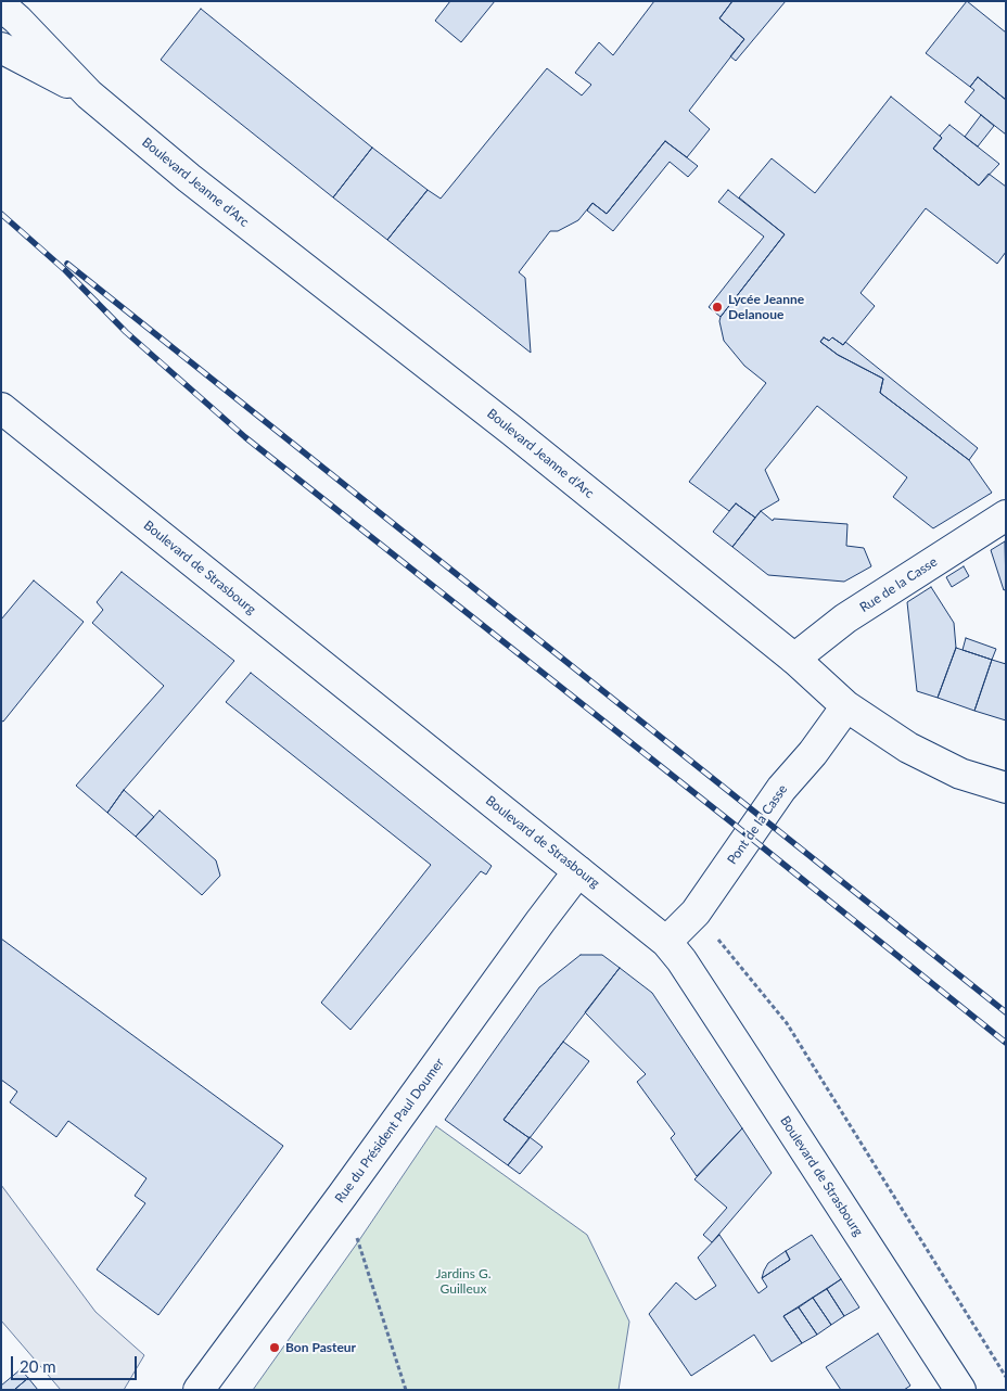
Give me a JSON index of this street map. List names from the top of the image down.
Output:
{
  "streets": {
    "street": [
      "Boulevard Jeanne d’Arc",
      "Boulevard de Strasbourg",
      "Rue de la Casse",
      "Pont de la Casse",
      "Rue du Président Paul Doumer"
    ]
  },
  "crossings": [
    ["Boulevard Jeanne d’Arc", "Rue de la Casse"],
    ["Boulevard Jeanne d’Arc", "Pont de la Casse"],
    ["Boulevard de Strasbourg", "Pont de la Casse"],
    ["Boulevard de Strasbourg", "Rue du Président Paul Doumer"]
  ],
  "parks": ["Jardins G. Guilleux"],
  "places": ["Lycée Jeanne Delanoue", "Bon Pasteur"],
  "scale_bar": "20 m"
}
